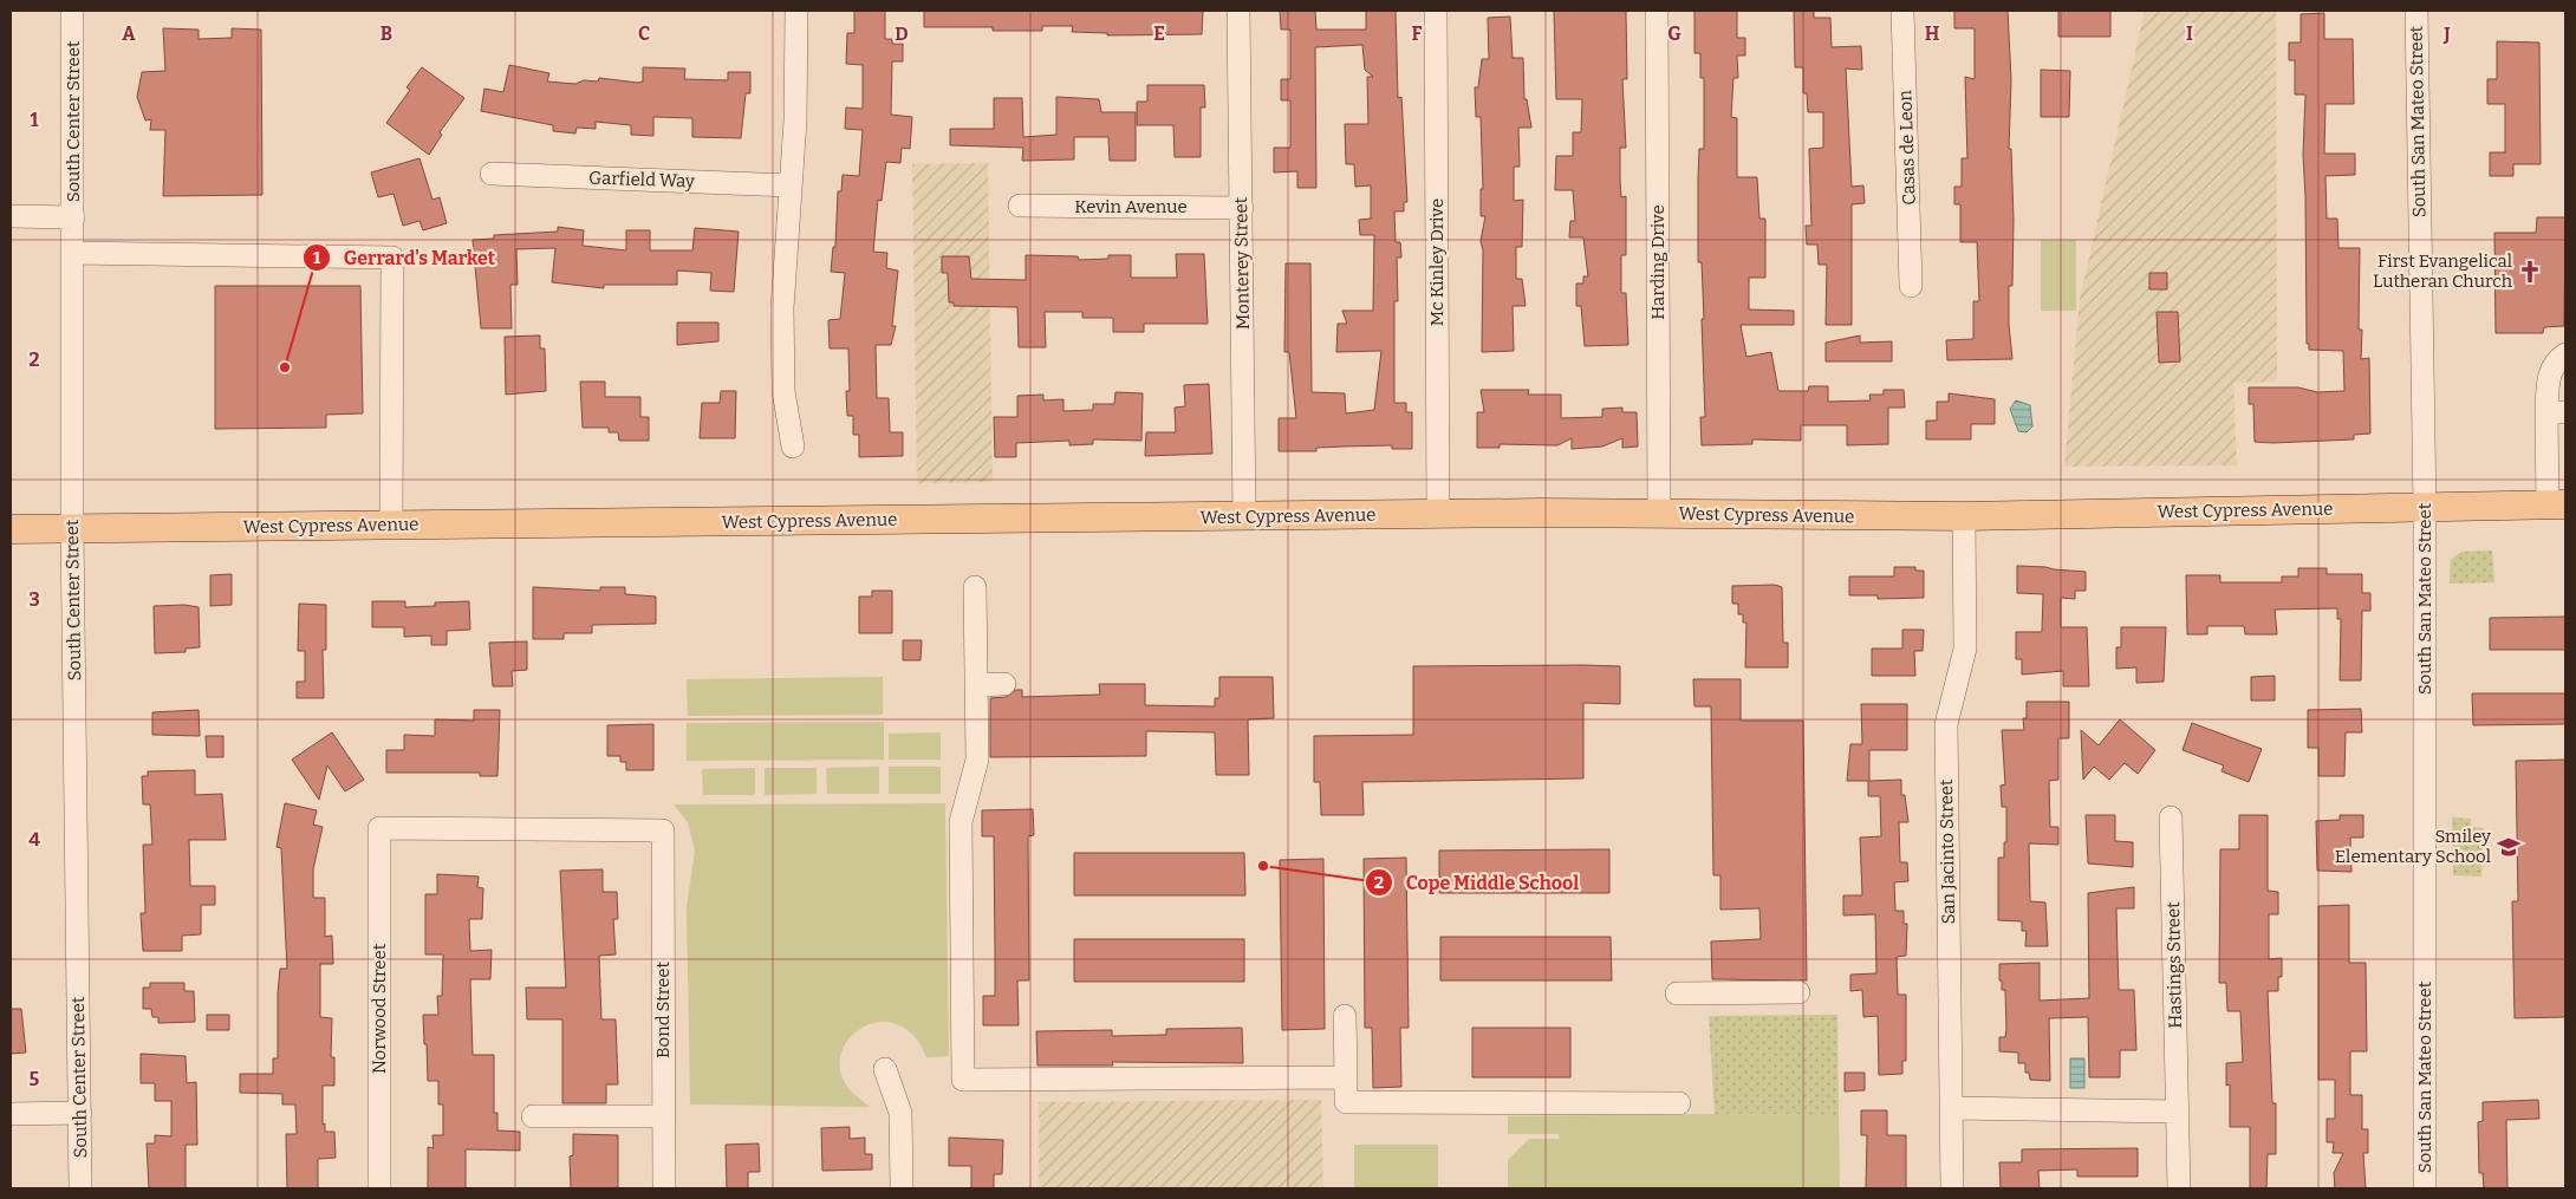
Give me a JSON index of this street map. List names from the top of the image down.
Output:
{
  "streets": {
    "main road": ["West Cypress Avenue"],
    "street": [
      "South Center Street",
      "South San Mateo Street",
      "Casas de Leon",
      "Garfield Way",
      "Kevin Avenue",
      "Mc Kinley Drive",
      "Harding Drive",
      "Monterey Street",
      "San Jacinto Street",
      "Hastings Street",
      "Norwood Street",
      "Bond Street"
    ]
  },
  "crossings": [
    ["South Center Street", "West Cypress Avenue"],
    ["South San Mateo Street", "West Cypress Avenue"],
    ["Kevin Avenue", "Monterey Street"],
    ["Mc Kinley Drive", "West Cypress Avenue"],
    ["Harding Drive", "West Cypress Avenue"],
    ["Monterey Street", "West Cypress Avenue"],
    ["West Cypress Avenue", "San Jacinto Street"],
    ["Norwood Street", "Bond Street"]
  ],
  "places": {
    "church": ["First Evangelical Lutheran Church"],
    "other": ["Gerrard's Market", "Cope Middle School"],
    "school or university": ["Smiley Elementary School"]
  },
  "grid": {
    "columns": [
      "A",
      "B",
      "C",
      "D",
      "E",
      "F",
      "G",
      "H",
      "I",
      "J"
    ],
    "rows": [
      "1",
      "2",
      "3",
      "4",
      "5"
    ]
  }
}
